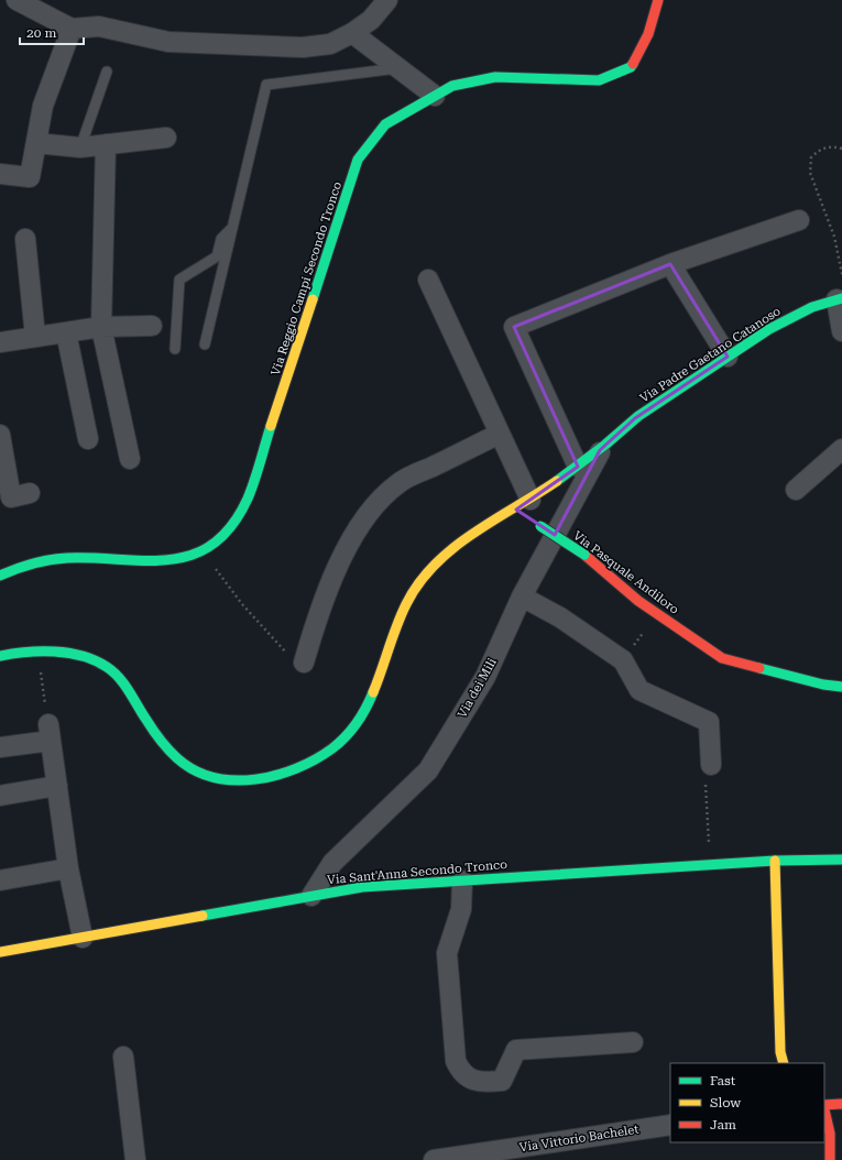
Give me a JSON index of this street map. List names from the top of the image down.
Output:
{
  "streets": {
    "street": [
      "Via Reggio Campi Secondo Tronco",
      "Via Padre Gaetano Catanoso",
      "Via Pasquale Andiloro",
      "Via dei Mili",
      "Via Sant'Anna Secondo Tronco",
      "Via Vittorio Bachelet"
    ]
  },
  "crossings": [
    ["Via Padre Gaetano Catanoso", "Via Pasquale Andiloro"],
    ["Via Padre Gaetano Catanoso", "Via dei Mili"],
    ["Via dei Mili", "Via Sant'Anna Secondo Tronco"]
  ],
  "legend": ["Fast", "Slow", "Jam"],
  "scale_bar": "20 m"
}
